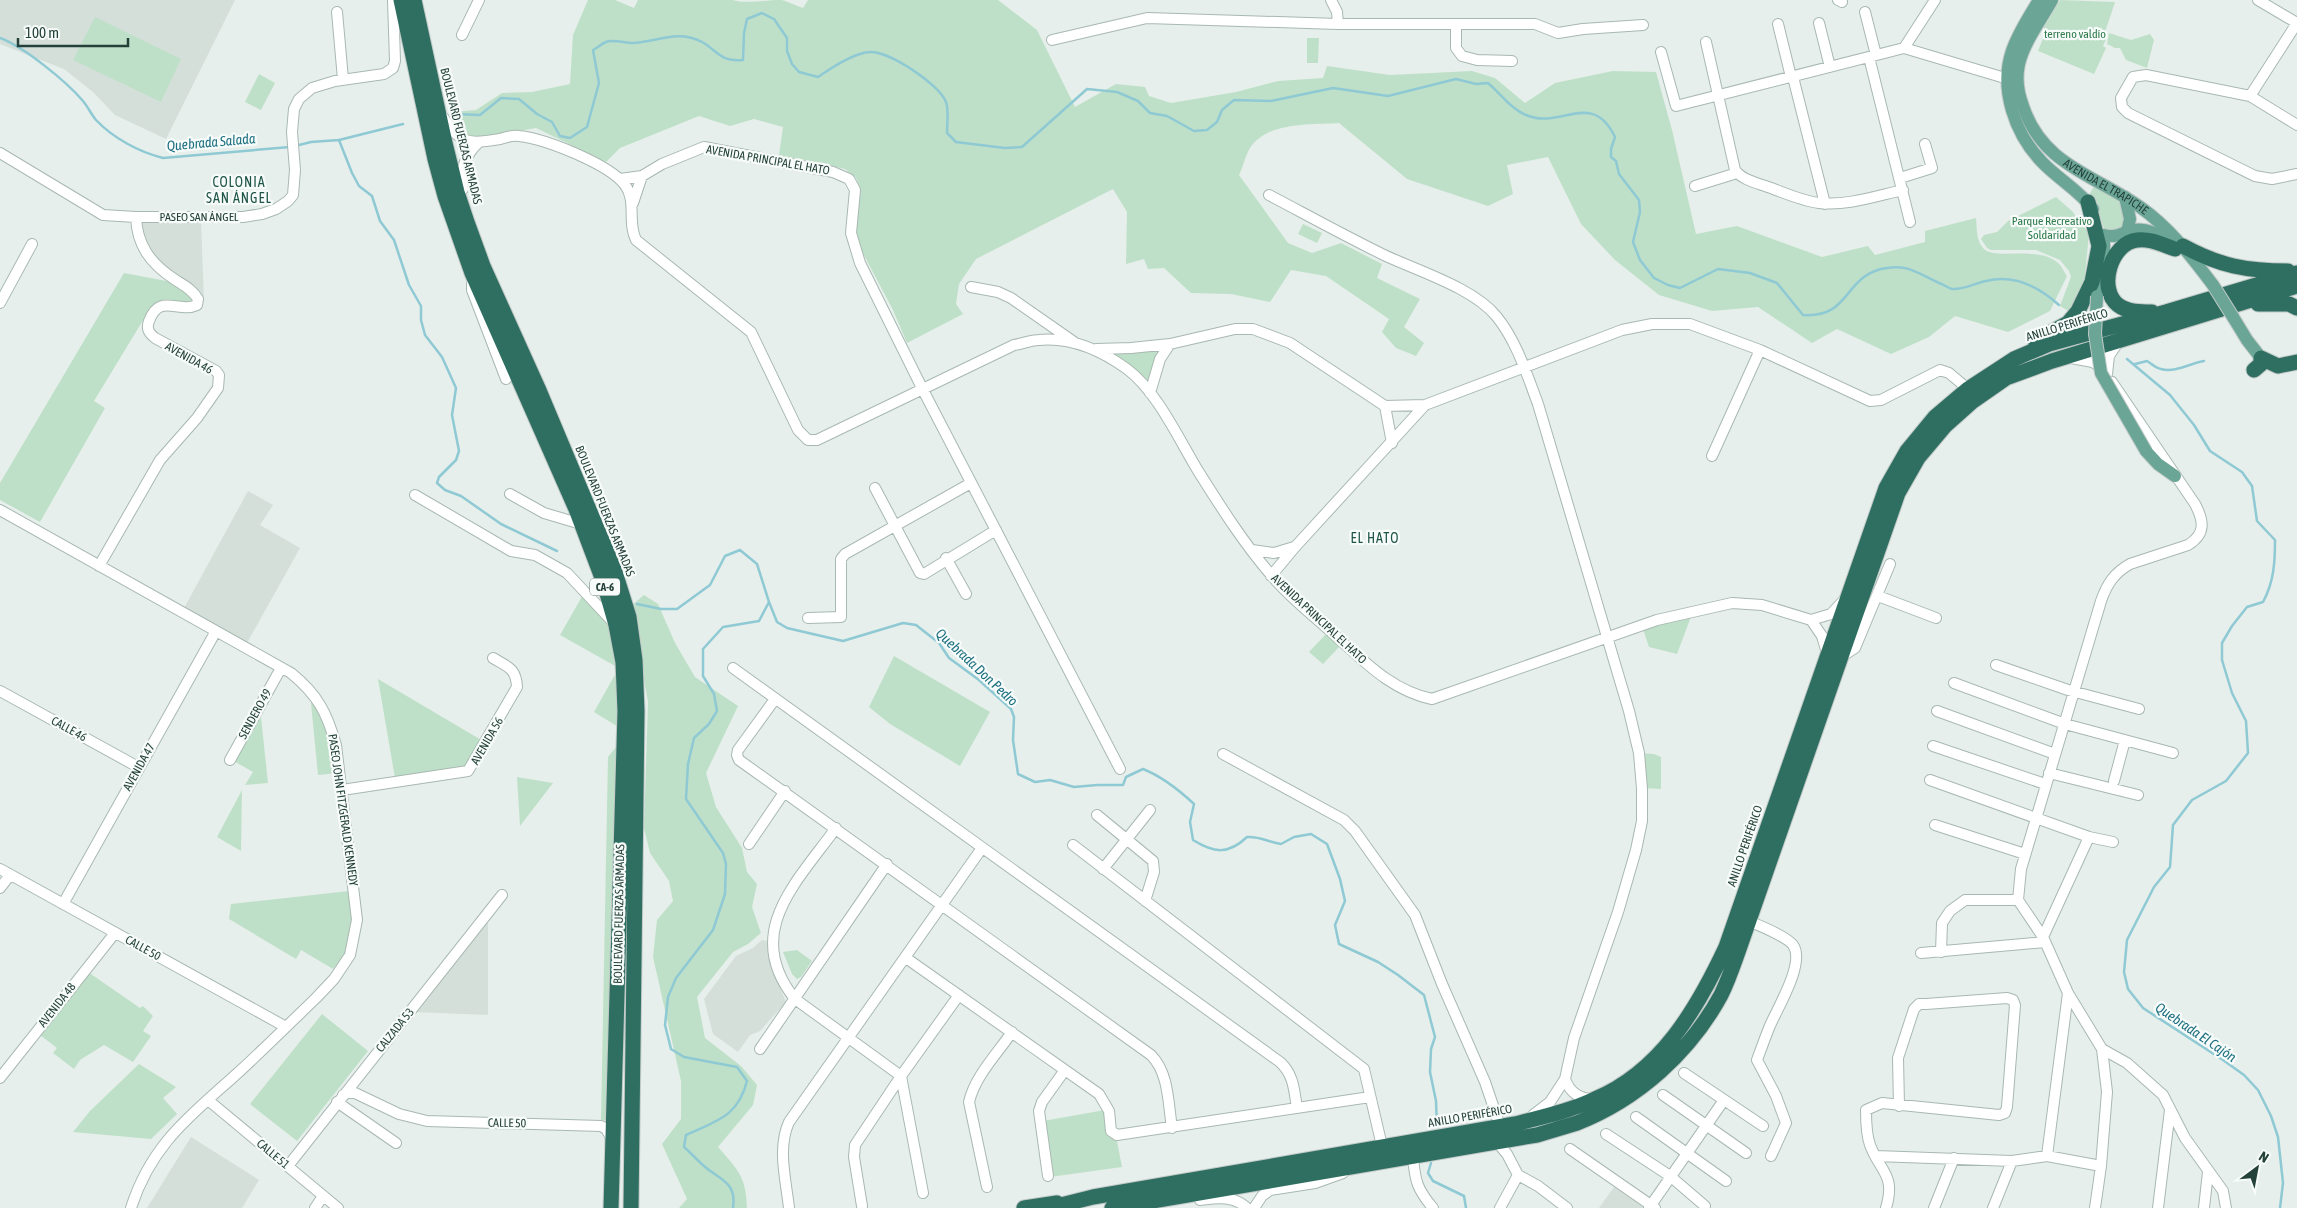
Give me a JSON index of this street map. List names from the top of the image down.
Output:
{
  "streets": {
    "highway": ["BOULEVARD FUERZAS ARMADAS", "ANILLO PERIFÉRICO", "CA-6"],
    "main road": ["AVENIDA EL TRAPICHE"],
    "street": [
      "AVENIDA PRINCIPAL EL HATO",
      "PASEO SAN ÁNGEL",
      "AVENIDA 46",
      "SENDERO 49",
      "CALLE 46",
      "AVENIDA 56",
      "AVENIDA 47",
      "PASEO JOHN FITZGERALD KENNEDY",
      "CALLE 50",
      "AVENIDA 48",
      "CALZADA 53",
      "CALLE 51"
    ]
  },
  "crossings": [
    ["BOULEVARD FUERZAS ARMADAS", "CALLE 50"],
    ["AVENIDA EL TRAPICHE", "ANILLO PERIFÉRICO"],
    ["PASEO SAN ÁNGEL", "AVENIDA 46"],
    ["AVENIDA 46", "PASEO JOHN FITZGERALD KENNEDY"],
    ["SENDERO 49", "PASEO JOHN FITZGERALD KENNEDY"],
    ["CALLE 46", "AVENIDA 47"],
    ["AVENIDA 56", "PASEO JOHN FITZGERALD KENNEDY"],
    ["AVENIDA 47", "PASEO JOHN FITZGERALD KENNEDY"],
    ["AVENIDA 47", "CALLE 50"],
    ["PASEO JOHN FITZGERALD KENNEDY", "CALLE 50"],
    ["PASEO JOHN FITZGERALD KENNEDY", "CALLE 51"],
    ["CALLE 50", "AVENIDA 48"],
    ["CALLE 50", "CALZADA 53"],
    ["CALZADA 53", "CALLE 51"]
  ],
  "districts": ["COLONIA SAN ÁNGEL", "EL HATO"],
  "water": ["Quebrada Salada", "Quebrada Don Pedro", "Quebrada El Cajón"],
  "parks": ["terreno valdío", "Parque Recreativo Soldaridad"],
  "scale_bar": "100 m",
  "north": "top right"
}
